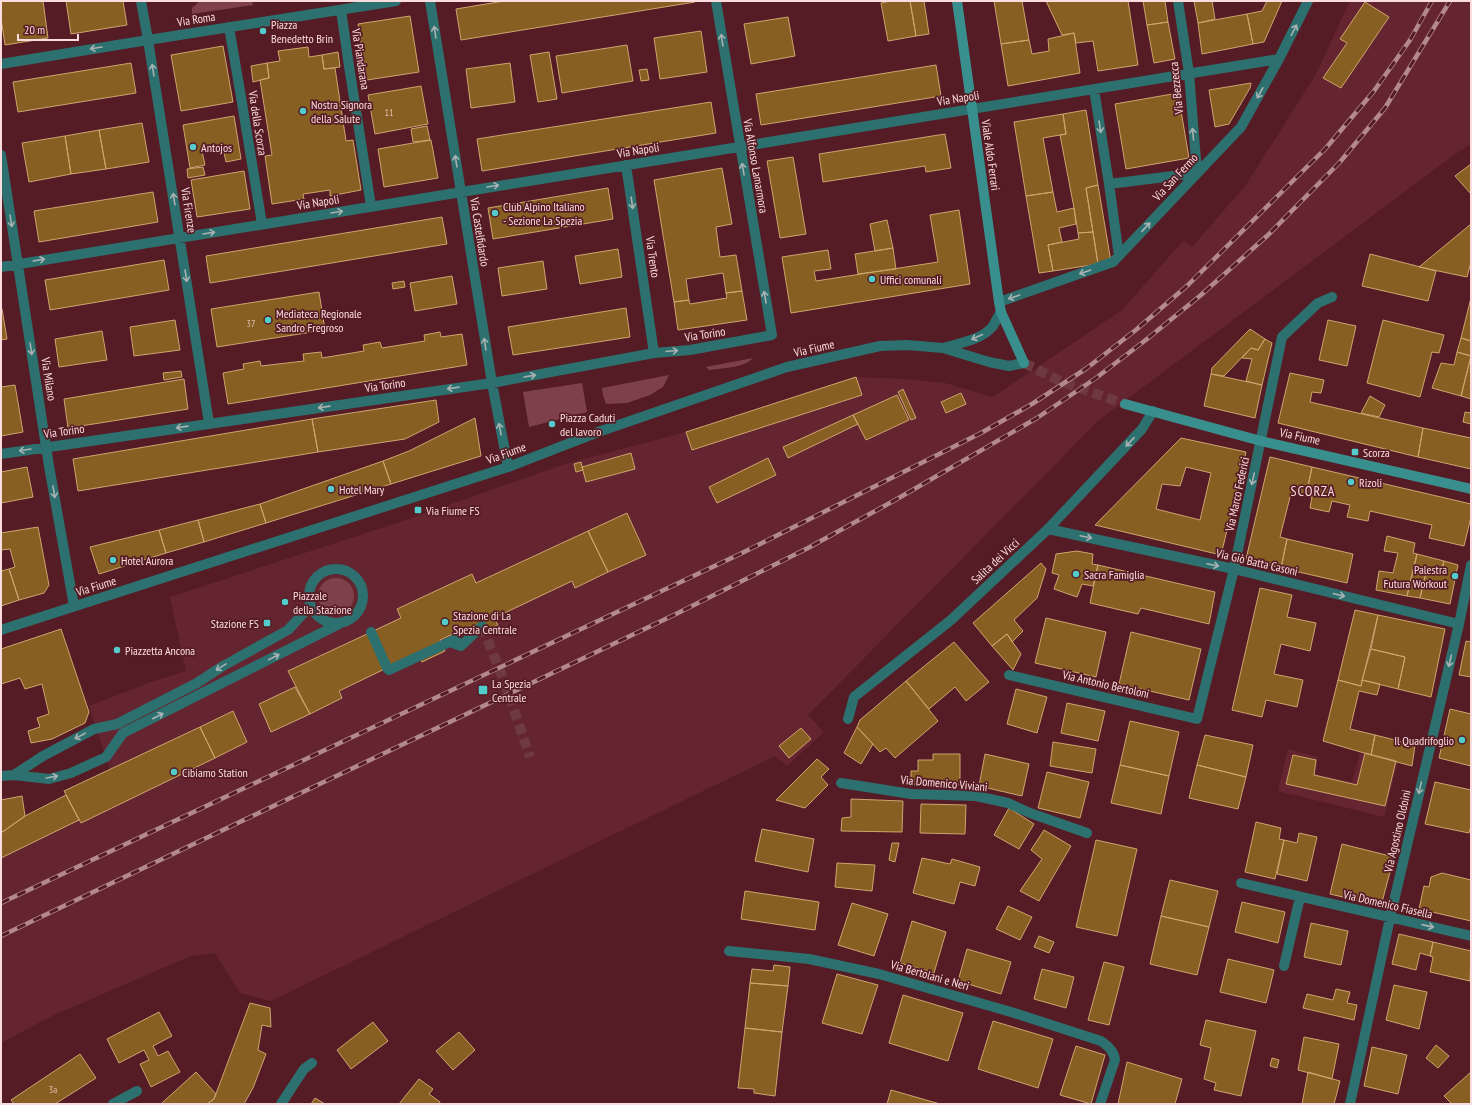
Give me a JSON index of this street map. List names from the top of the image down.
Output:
{
  "streets": {
    "main road": ["Viale Aldo Ferrari", "Via Fiume"],
    "street": [
      "Via Roma",
      "Via Piandarana",
      "Via Bezzecca",
      "Via Napoli",
      "Via della Scorza",
      "Via Alfonso Lamarmora",
      "Via San Fermo",
      "Via Firenze",
      "Via Castelfidardo",
      "Via Trento",
      "Via Torino",
      "Via Milano",
      "Via Marco Federici",
      "Salita dei Vicci",
      "Via Giò Batta Casoni",
      "Via Antonio Bertoloni",
      "Via Domenico Viviani",
      "Via Agostino Oldoini",
      "Via Domenico Fiasella",
      "Via Bertolani e Neri"
    ]
  },
  "crossings": [
    ["Via Roma", "Via Piandarana"],
    ["Via Roma", "Via della Scorza"],
    ["Via Roma", "Via Firenze"],
    ["Via Piandarana", "Via Napoli"],
    ["Via Bezzecca", "Via Napoli"],
    ["Via Bezzecca", "Via San Fermo"],
    ["Via Napoli", "Via della Scorza"],
    ["Via Napoli", "Viale Aldo Ferrari"],
    ["Via Napoli", "Via Alfonso Lamarmora"],
    ["Via Napoli", "Via San Fermo"],
    ["Via Napoli", "Via Firenze"],
    ["Via Napoli", "Via Castelfidardo"],
    ["Via Napoli", "Via Trento"],
    ["Via Napoli", "Via Milano"],
    ["Viale Aldo Ferrari", "Via San Fermo"],
    ["Viale Aldo Ferrari", "Via Fiume"],
    ["Via Alfonso Lamarmora", "Via Torino"],
    ["Via Firenze", "Via Torino"],
    ["Via Castelfidardo", "Via Torino"],
    ["Via Castelfidardo", "Via Fiume"],
    ["Via Trento", "Via Torino"],
    ["Via Torino", "Via Milano"],
    ["Via Fiume", "Via Milano"],
    ["Via Fiume", "Via Marco Federici"],
    ["Via Fiume", "Salita dei Vicci"],
    ["Via Marco Federici", "Via Giò Batta Casoni"],
    ["Via Marco Federici", "Via Antonio Bertoloni"],
    ["Salita dei Vicci", "Via Giò Batta Casoni"],
    ["Via Giò Batta Casoni", "Via Agostino Oldoini"],
    ["Via Agostino Oldoini", "Via Domenico Fiasella"]
  ],
  "one_way": [
    "Via Roma",
    "Via Bezzecca",
    "Via Napoli",
    "Via Alfonso Lamarmora",
    "Via Castelfidardo",
    "Via Trento",
    "Via Milano",
    "Salita dei Vicci",
    "Via Giò Batta Casoni",
    "Via Agostino Oldoini",
    "Via Domenico Fiasella"
  ],
  "districts": ["SCORZA"],
  "places": {
    "other": [
      "Piazza Benedetto Brin",
      "Nostra Signora della Salute",
      "Antojos",
      "Club Alpino Italiano - Sezione La Spezia",
      "Uffici comunali",
      "Mediateca Regionale Sandro Fregroso",
      "Piazza Caduti del lavoro",
      "Rizoli",
      "Hotel Mary",
      "Hotel Aurora",
      "Sacra Famiglia",
      "Palestra Futura Workout",
      "Piazzale della Stazione",
      "Stazione di La Spezia Centrale",
      "Piazzetta Ancona",
      "Il Quadrifoglio",
      "Cibiamo Station"
    ],
    "transit": [
      "Scorza",
      "Via Fiume FS",
      "Stazione FS",
      "La Spezia Centrale"
    ]
  },
  "house_numbers": ["11", "37", "3a"],
  "scale_bar": "20 m"
}
